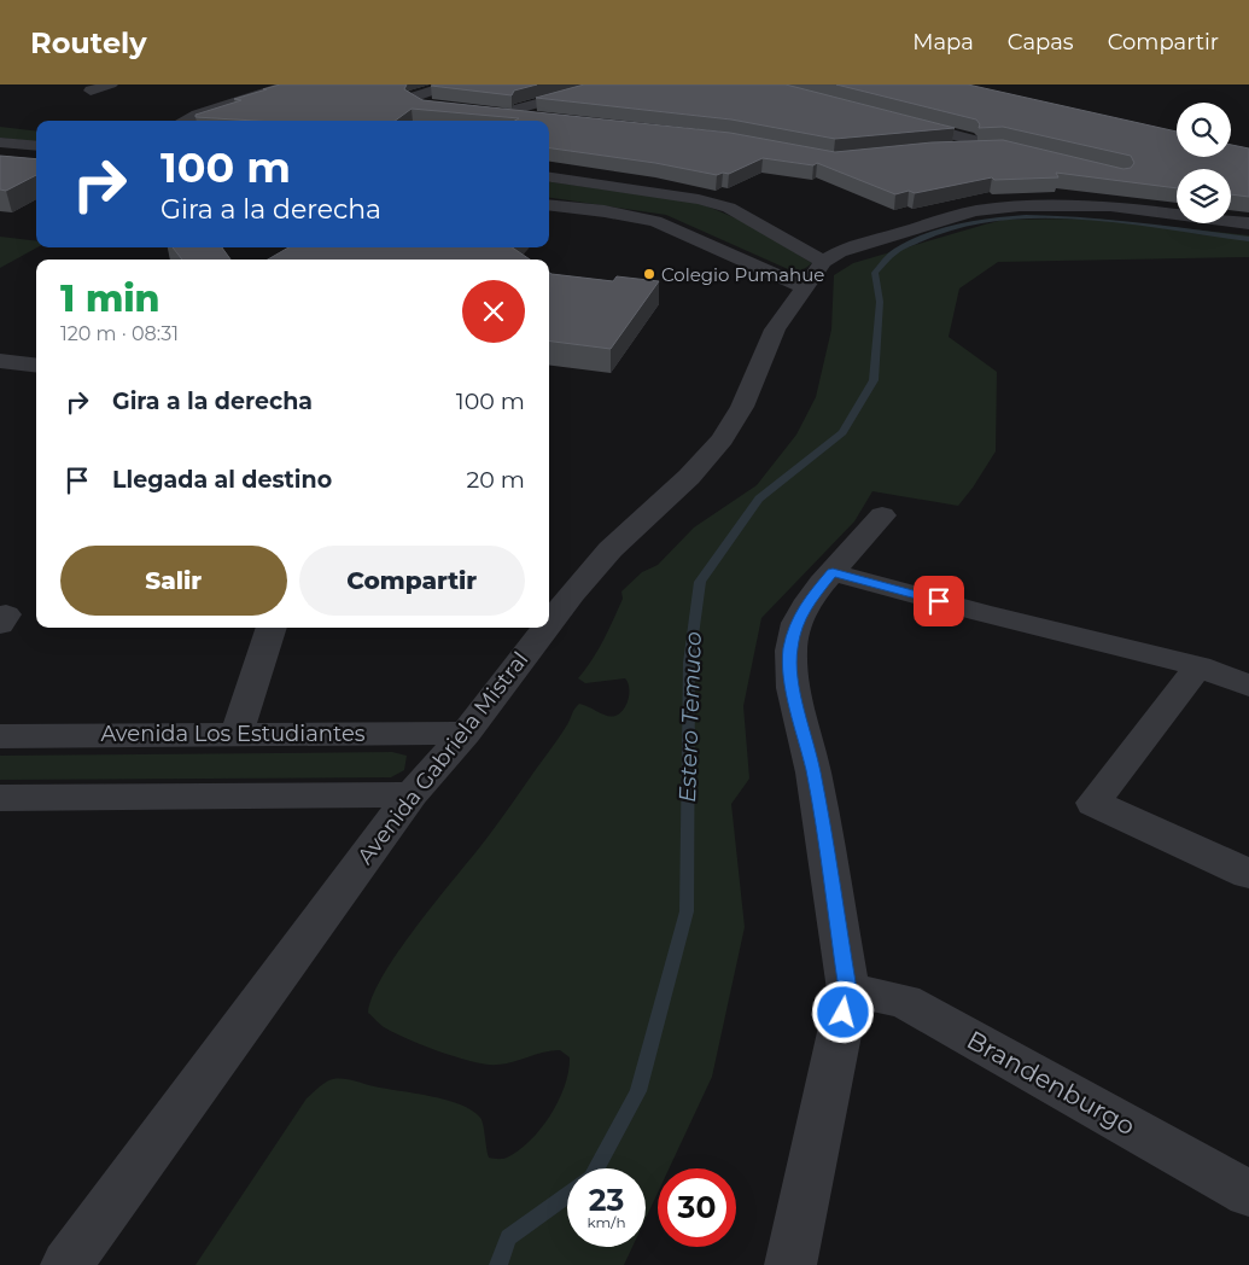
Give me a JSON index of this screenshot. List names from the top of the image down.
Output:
{
  "streets": {
    "street": ["Avenida Los Estudiantes", "Avenida Gabriela Mistral", "Brandenburgo"]
  },
  "crossings": [
    ["Avenida Los Estudiantes", "Avenida Gabriela Mistral"]
  ],
  "water": ["Estero Temuco"],
  "places": ["Colegio Pumahue"],
  "page": {
    "header": "Routely",
    "nav": ["Mapa", "Capas", "Compartir"],
    "turn": ["100 m", "Gira a la derecha"],
    "heading": ["1 min", "120 m · 08:31"],
    "list": [
      {
        "name": "Gira a la derecha",
        "value": "100 m"
      },
      {
        "name": "Llegada al destino",
        "value": "20 m"
      }
    ],
    "buttons": ["Salir", "Compartir"],
    "speed": "23 km/h",
    "limit": "30"
  }
}
